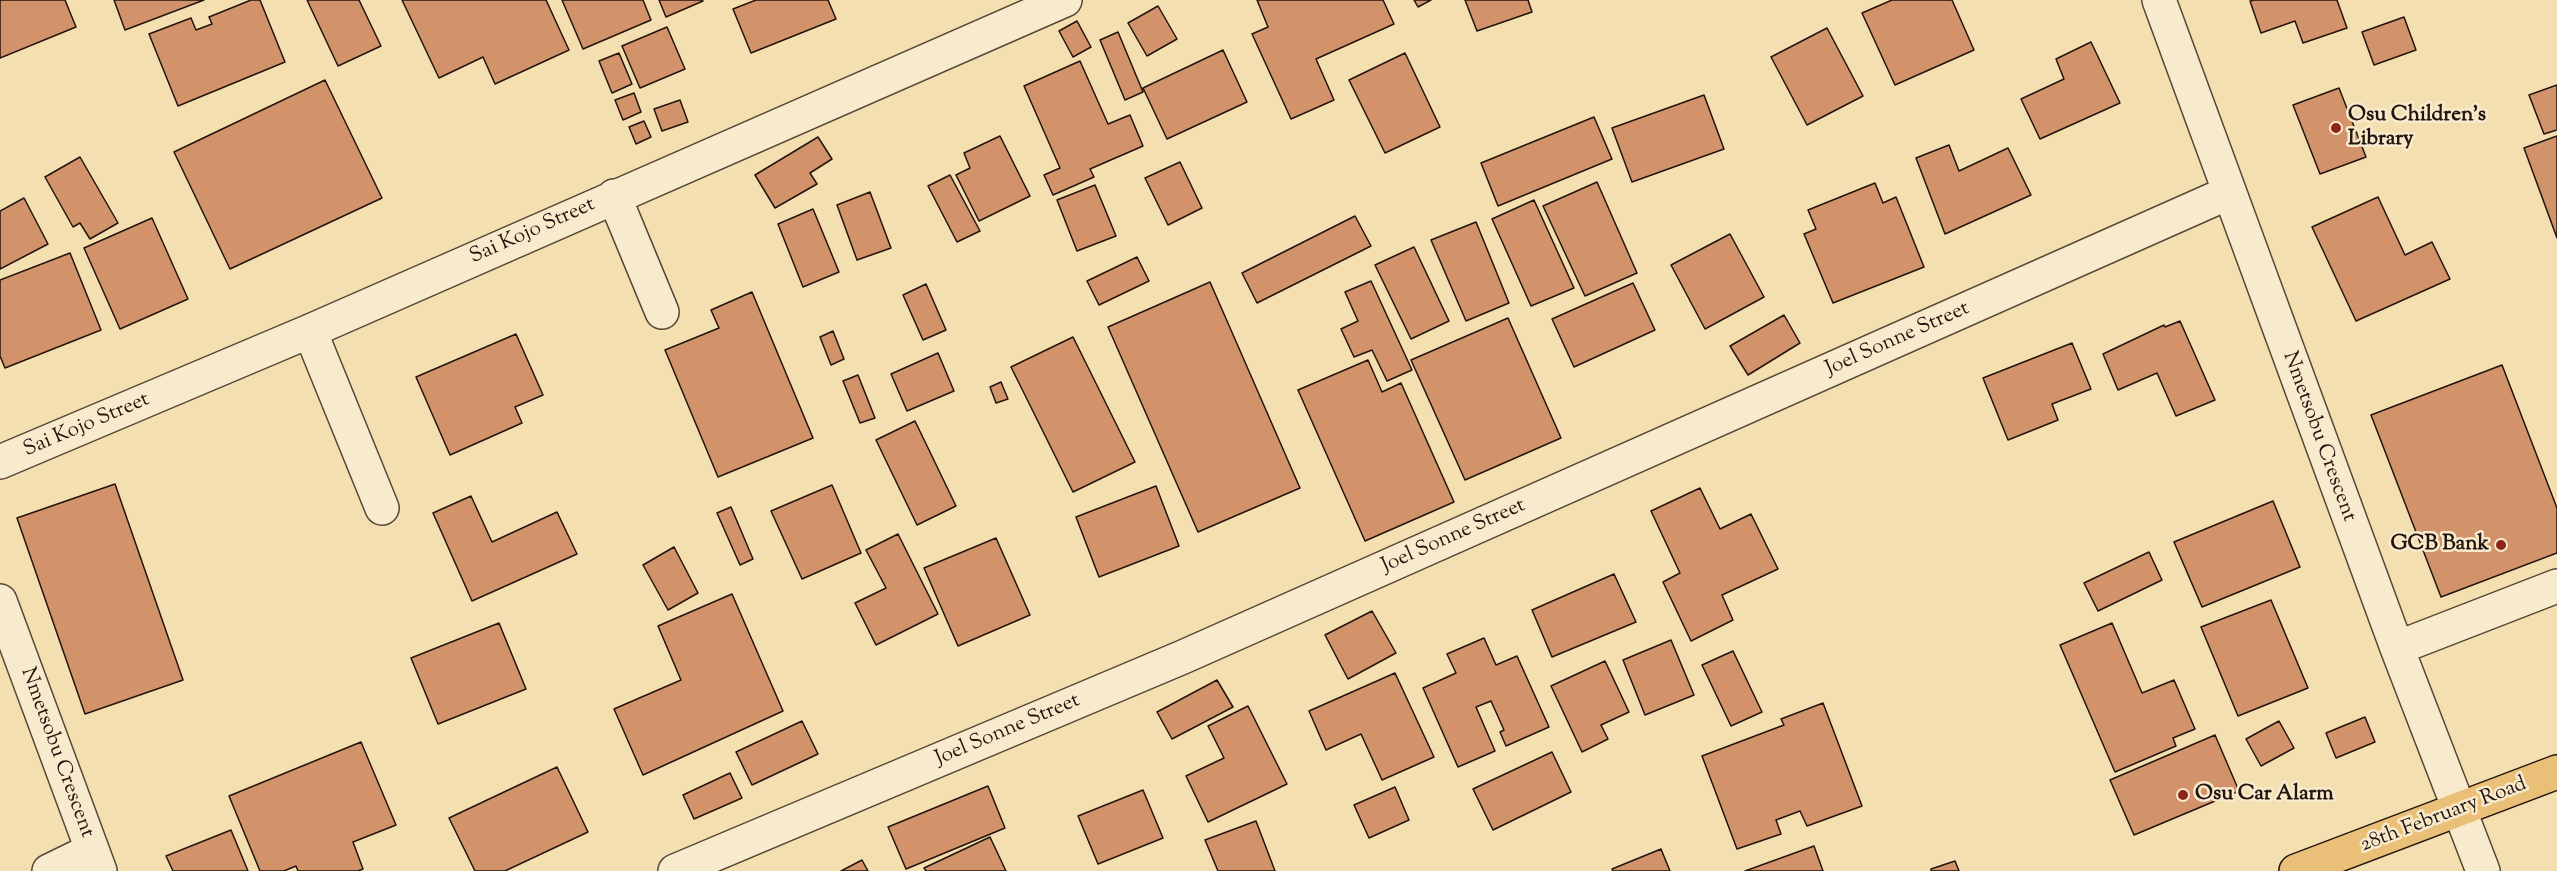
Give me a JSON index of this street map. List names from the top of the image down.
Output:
{
  "streets": {
    "main road": ["28th February Road"],
    "street": ["Sai Kojo Street", "Joel Sonne Street", "Nmetsobu Crescent"]
  },
  "crossings": [
    ["Joel Sonne Street", "Nmetsobu Crescent"],
    ["Nmetsobu Crescent", "28th February Road"]
  ],
  "places": ["Osu Children's Library", "GCB Bank", "Osu Car Alarm"]
}
